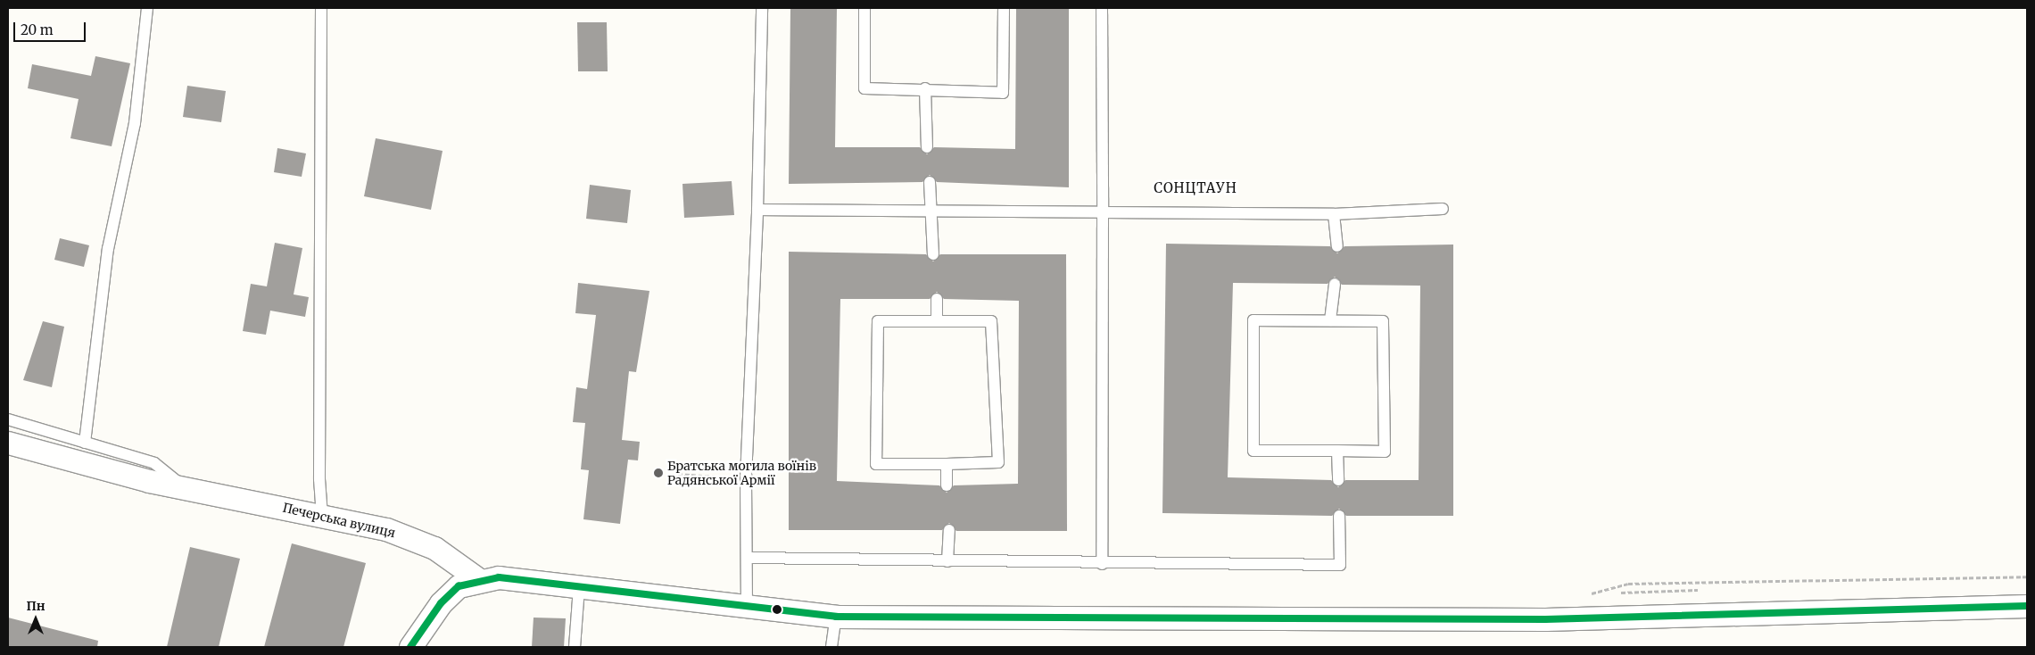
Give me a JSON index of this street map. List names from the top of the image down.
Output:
{
  "streets": {
    "street": ["Печерська вулиця"]
  },
  "districts": ["СОНЦТАУН"],
  "places": ["Братська могила воїнів Радянської Армії"],
  "scale_bar": "20 m",
  "north": "top"
}
